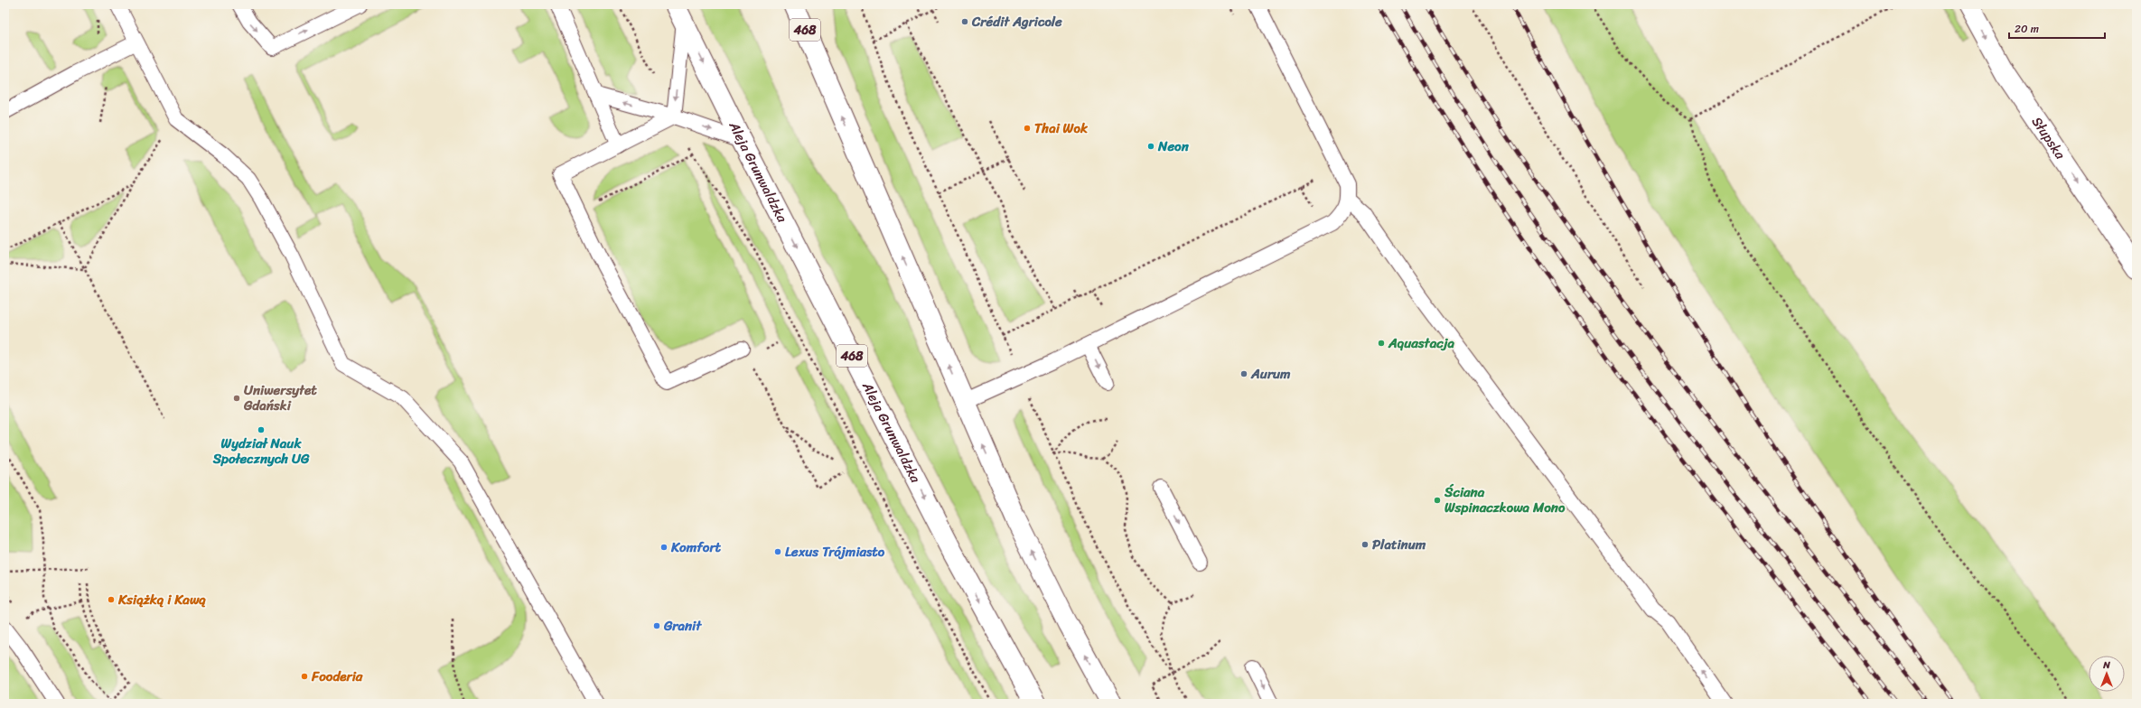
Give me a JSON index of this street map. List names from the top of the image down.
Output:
{
  "streets": {
    "main road": ["468", "Słupska", "Aleja Grunwaldzka"]
  },
  "one_way": ["Słupska"],
  "places": [
    "Crédit Agricole",
    "Thai Wok",
    "Neon",
    "Aquastacja",
    "Aurum",
    "Uniwersytet Gdański",
    "Wydział Nauk Społecznych UG",
    "Ściana Wspinaczkowa Mono",
    "Platinum",
    "Komfort",
    "Lexus Trójmiasto",
    "Książką i Kawą",
    "Granit",
    "Fooderia"
  ],
  "scale_bar": "20 m",
  "north": "top"
}
